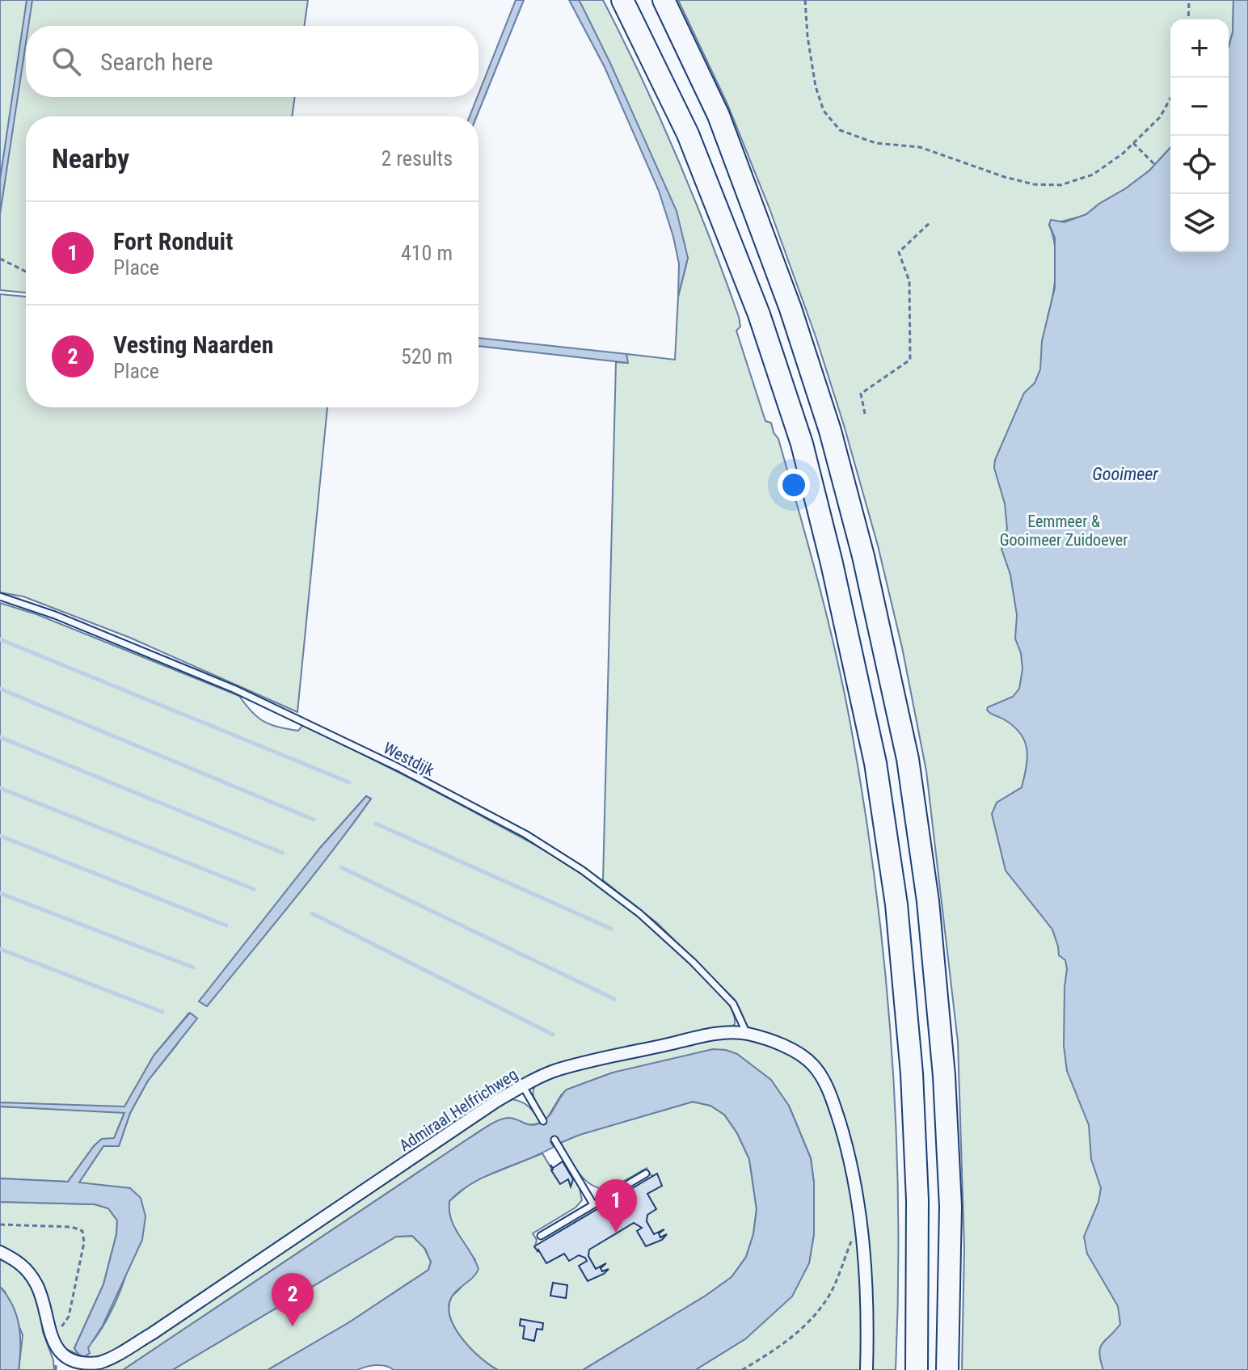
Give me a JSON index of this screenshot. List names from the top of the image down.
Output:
{
  "streets": {
    "street": ["Admiraal Helfrichweg"],
    "lane": ["Westdijk"]
  },
  "crossings": [
    ["Westdijk", "Admiraal Helfrichweg"]
  ],
  "water": ["Gooimeer"],
  "parks": ["Eemmeer & Gooimeer Zuidoever"],
  "page": {
    "map_buttons": ["+", "−"],
    "search": "Search here",
    "heading": ["Nearby", "2 results"],
    "list": [
      {
        "mark": "1",
        "name": "Fort Ronduit",
        "note": "Place",
        "value": "410 m"
      },
      {
        "mark": "2",
        "name": "Vesting Naarden",
        "note": "Place",
        "value": "520 m"
      }
    ],
    "pins": ["1", "2"]
  }
}
